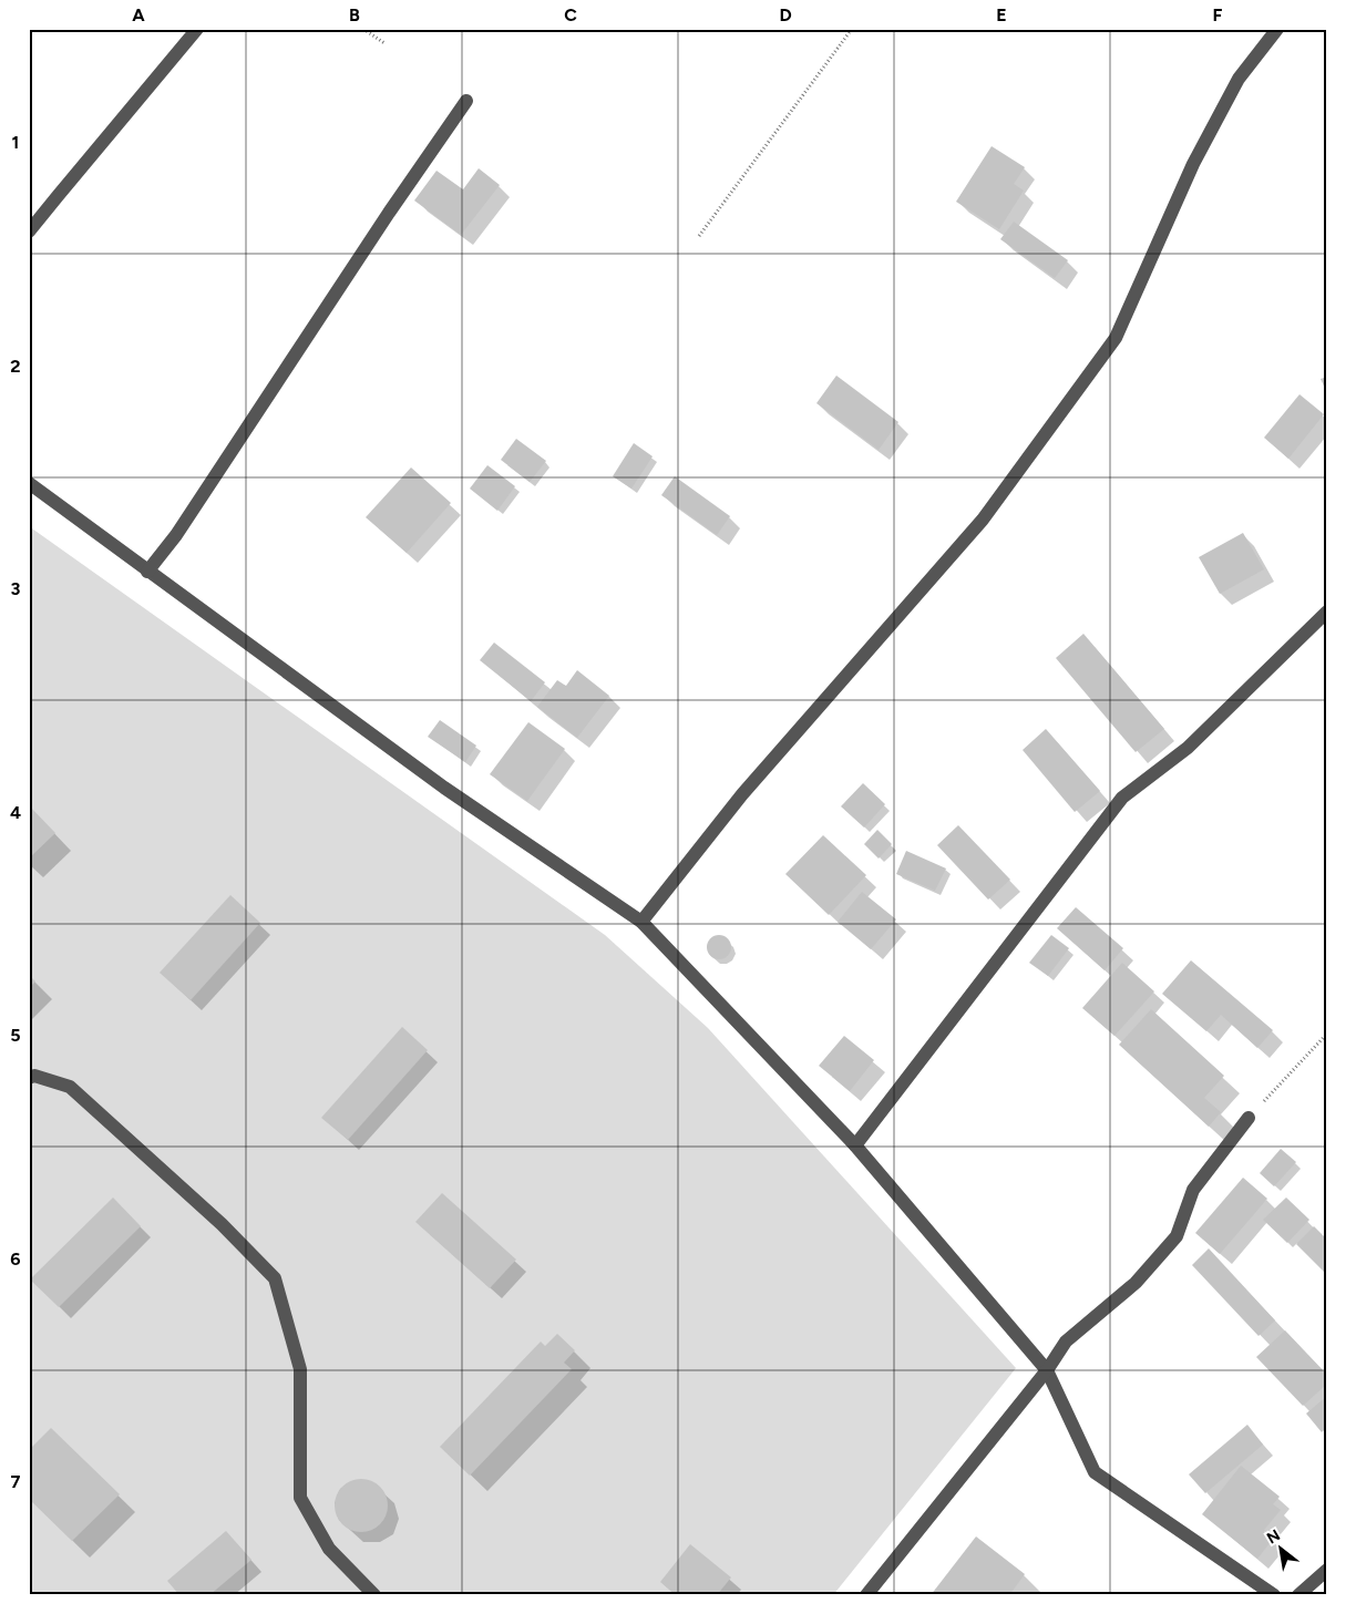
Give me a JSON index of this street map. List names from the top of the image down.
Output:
{
  "north": "top left",
  "grid": {
    "columns": [
      "A",
      "B",
      "C",
      "D",
      "E",
      "F"
    ],
    "rows": [
      "1",
      "2",
      "3",
      "4",
      "5",
      "6",
      "7"
    ]
  }
}
